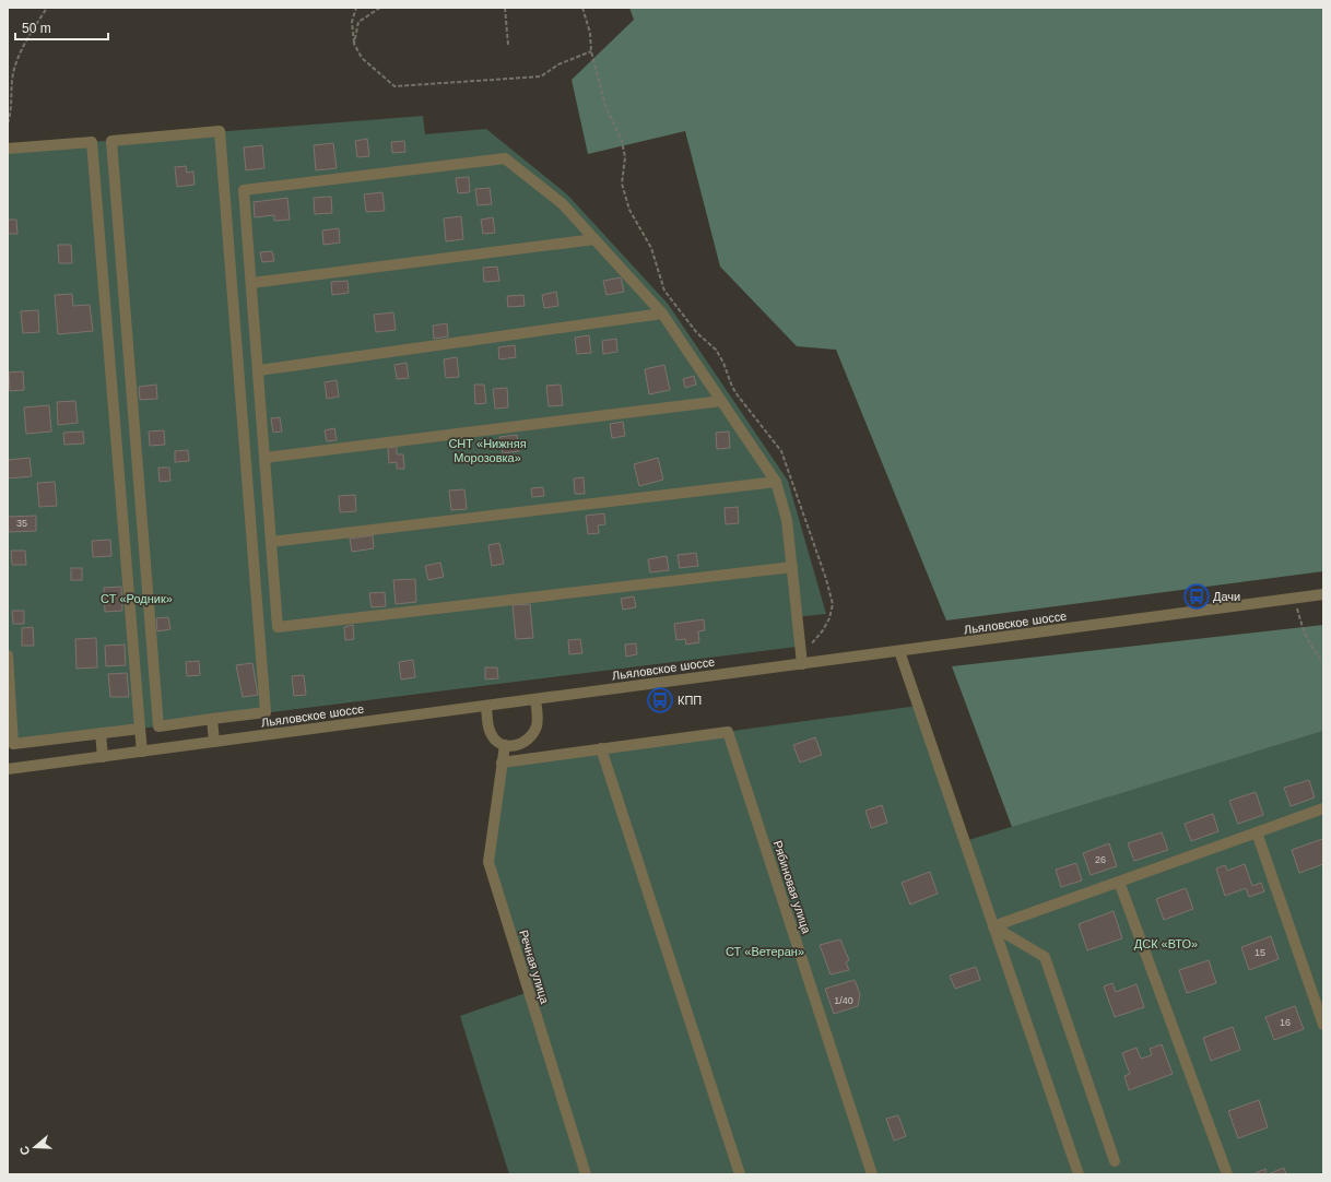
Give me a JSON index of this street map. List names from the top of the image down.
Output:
{
  "streets": {
    "street": ["Льяловское шоссе", "Рябиновая улица", "Речная улица"]
  },
  "crossings": [
    ["Льяловское шоссе", "Речная улица"]
  ],
  "parks": [
    "СНТ «Нижняя Морозовка»",
    "СТ «Родник»",
    "ДСК «ВТО»",
    "СТ «Ветеран»"
  ],
  "places": {
    "bus stop": ["Дачи", "КПП"]
  },
  "house_numbers": [
    "35",
    "26",
    "15",
    "1/40",
    "16"
  ],
  "scale_bar": "50 m",
  "north": "left"
}
